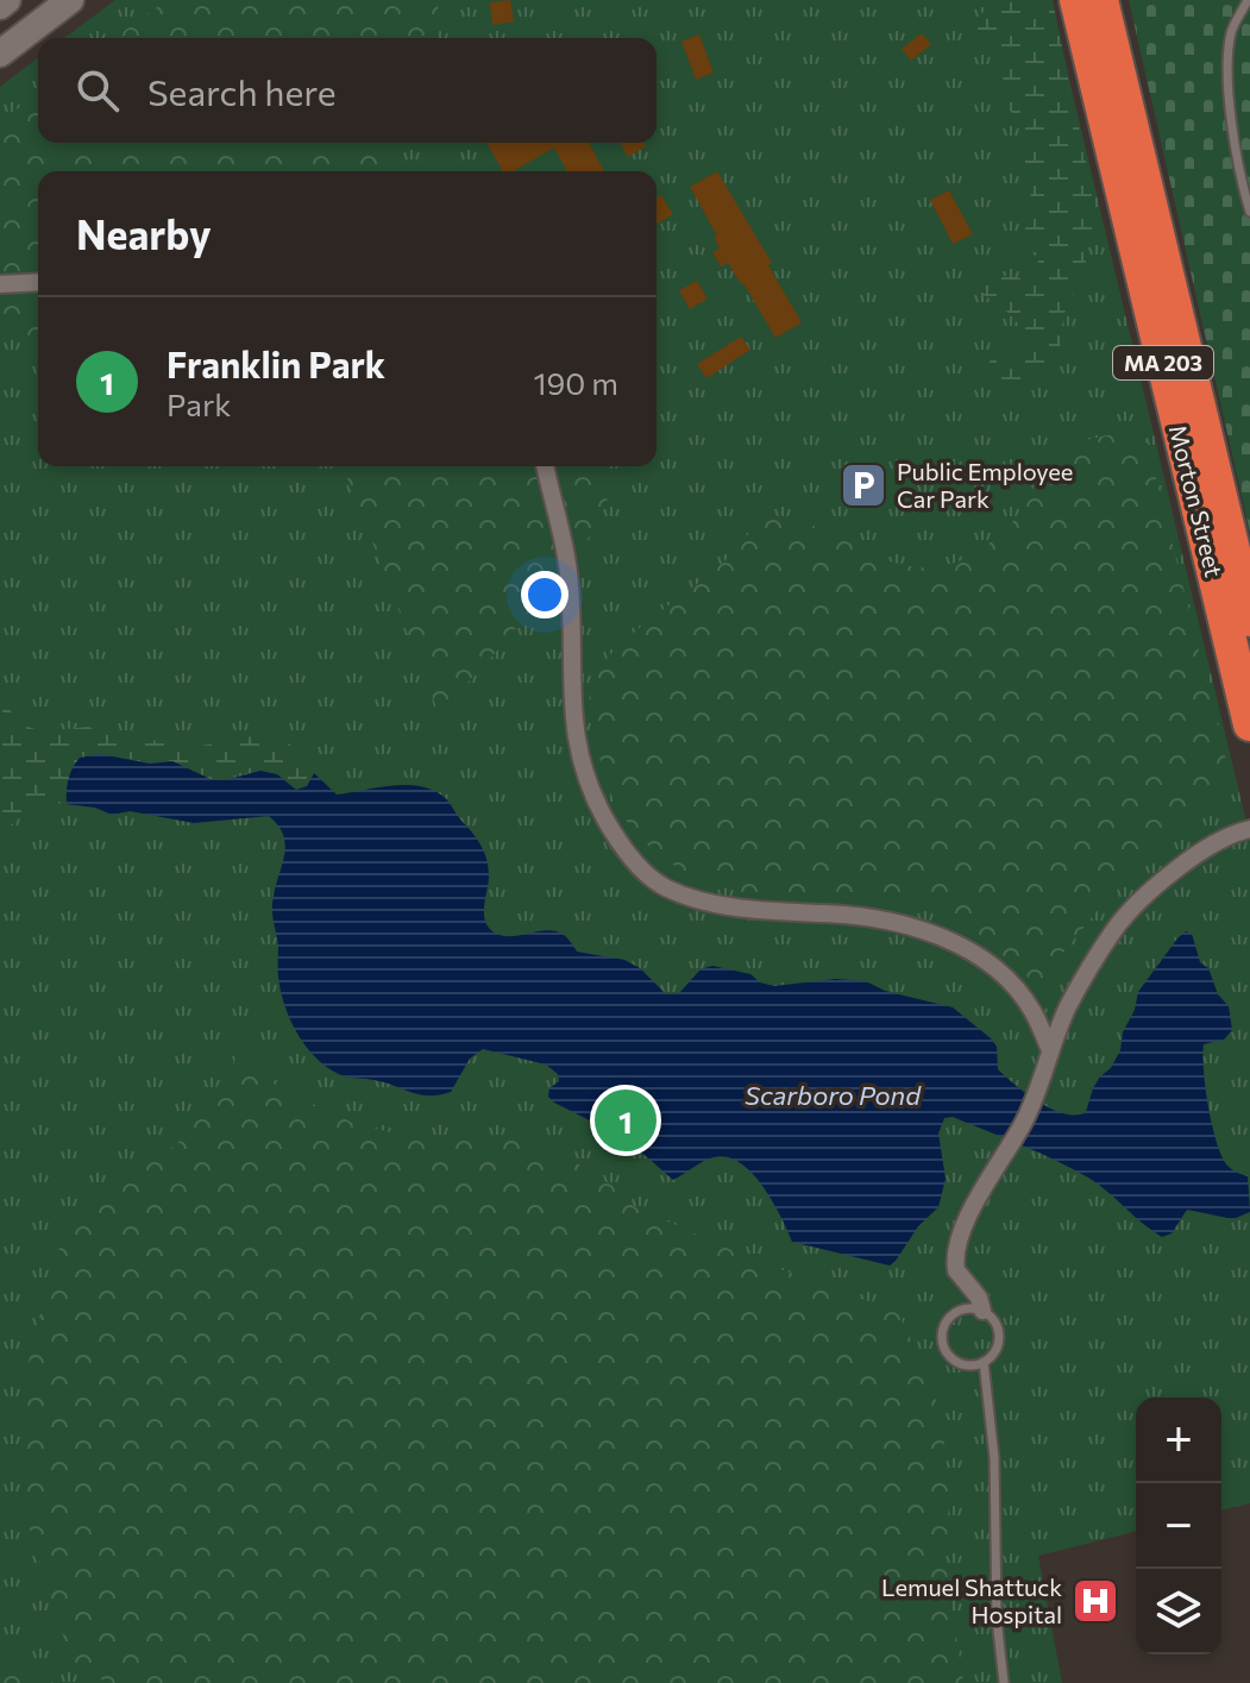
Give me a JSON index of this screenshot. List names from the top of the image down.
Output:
{
  "streets": {
    "highway": ["MA 203", "Morton Street"]
  },
  "water": ["Scarboro Pond"],
  "places": {
    "parking": ["Public Employee Car Park"],
    "hospital": ["Lemuel Shattuck Hospital"]
  },
  "page": {
    "search": "Search here",
    "heading": "Nearby",
    "list": [
      {
        "mark": "1",
        "name": "Franklin Park",
        "note": "Park",
        "value": "190 m"
      }
    ],
    "pins": "1",
    "map_buttons": ["+", "−"]
  }
}
